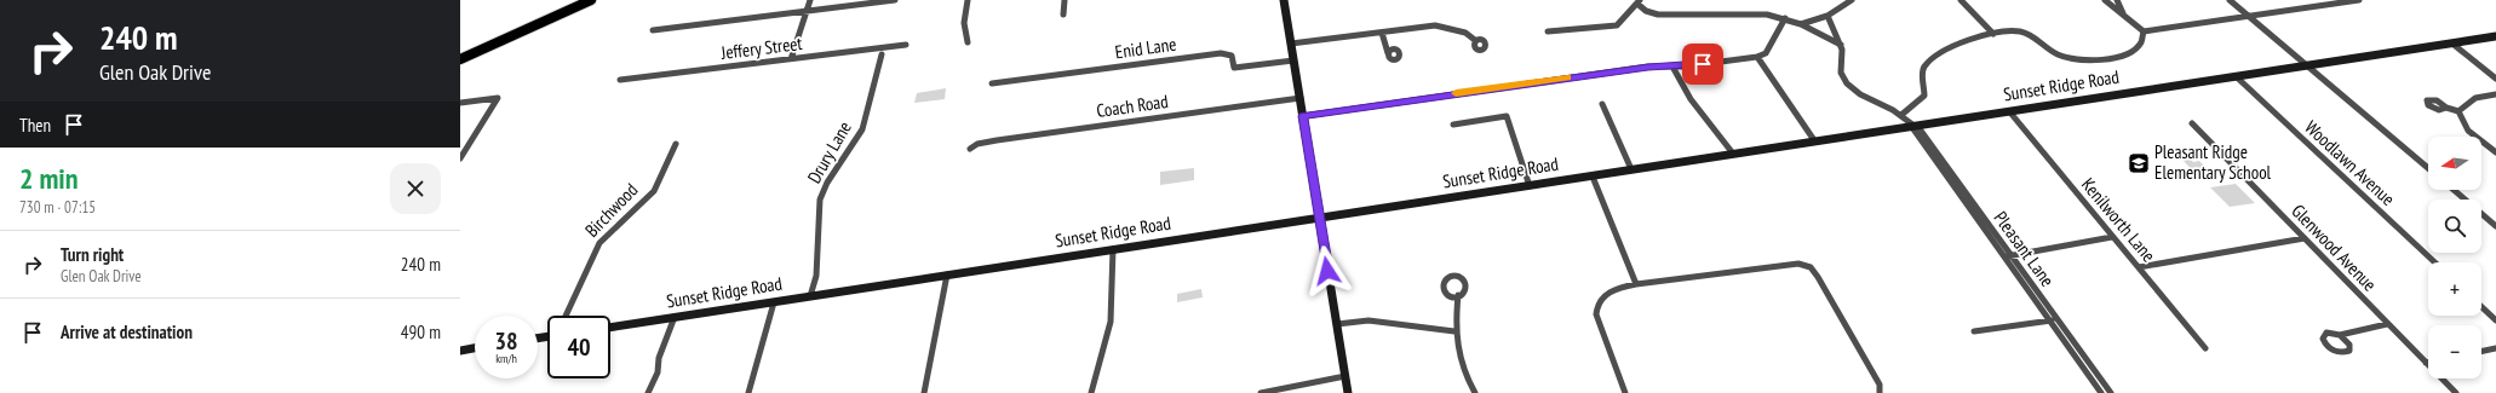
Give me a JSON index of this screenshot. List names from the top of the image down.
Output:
{
  "streets": {
    "street": [
      "Jeffery Street",
      "Enid Lane",
      "Sunset Ridge Road",
      "Coach Road",
      "Drury Lane",
      "Woodlawn Avenue",
      "Birchwood",
      "Kenilworth Lane",
      "Glenwood Avenue",
      "Pleasant Lane"
    ]
  },
  "crossings": [
    ["Sunset Ridge Road", "Drury Lane"],
    ["Sunset Ridge Road", "Woodlawn Avenue"],
    ["Sunset Ridge Road", "Kenilworth Lane"],
    ["Sunset Ridge Road", "Pleasant Lane"]
  ],
  "places": {
    "school or university": ["Pleasant Ridge Elementary School"]
  },
  "north": "left",
  "page": {
    "turn": ["240 m", "Glen Oak Drive"],
    "then": "Then",
    "map_buttons": ["+", "−"],
    "heading": ["2 min", "730 m · 07:15"],
    "list": [
      {
        "name": "Turn right",
        "note": "Glen Oak Drive",
        "value": "240 m"
      },
      {
        "name": "Arrive at destination",
        "value": "490 m"
      }
    ],
    "speed": "38 km/h",
    "limit": "40"
  }
}
